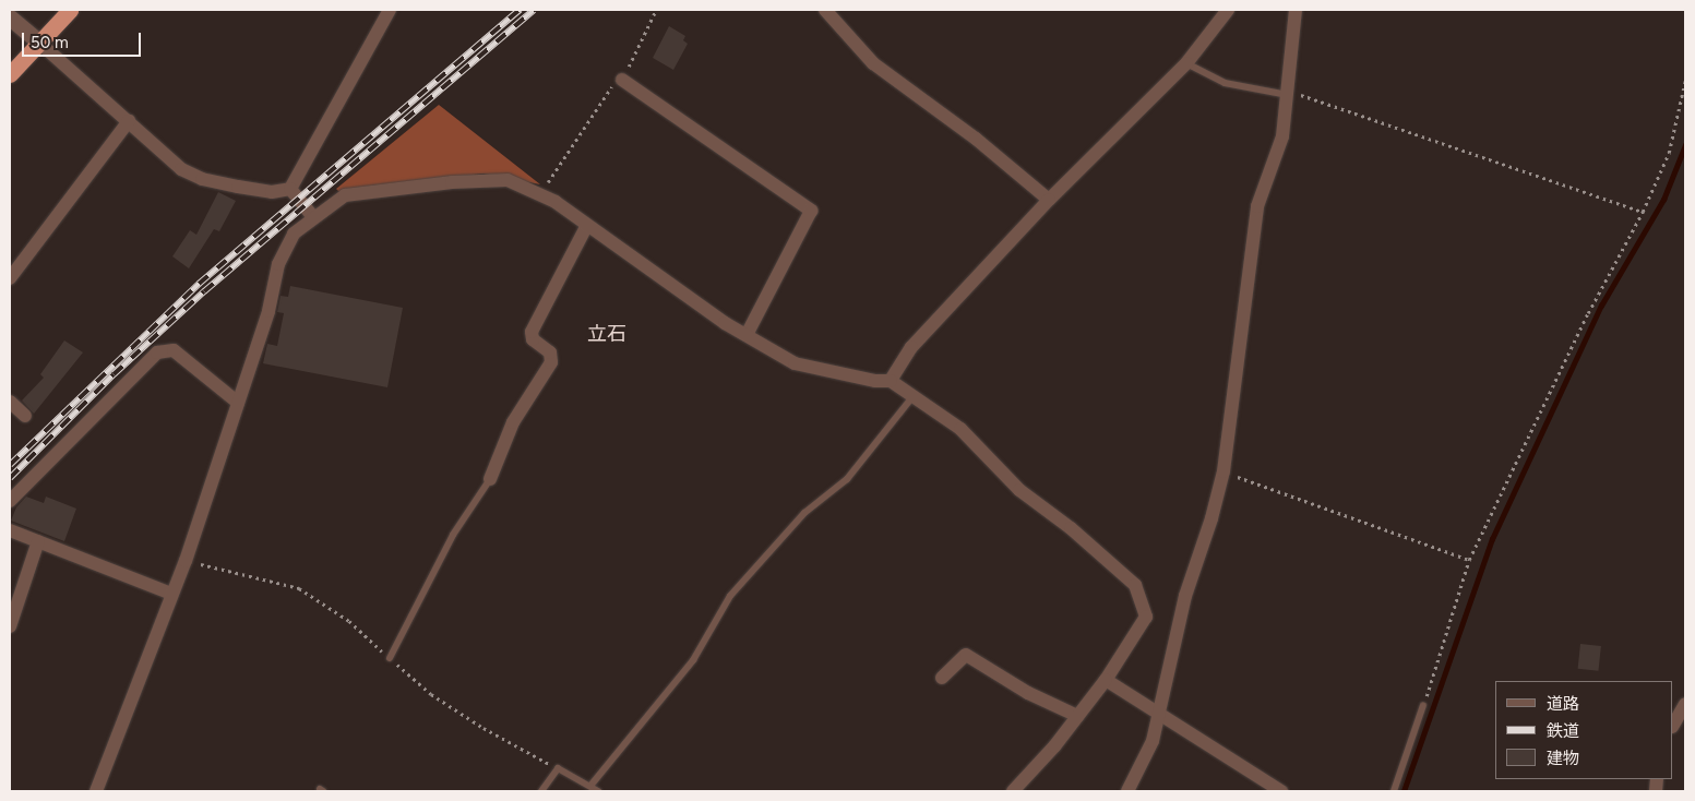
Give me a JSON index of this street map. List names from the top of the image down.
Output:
{
  "districts": ["立石"],
  "legend": ["道路", "鉄道", "建物"],
  "scale_bar": "50 m"
}
